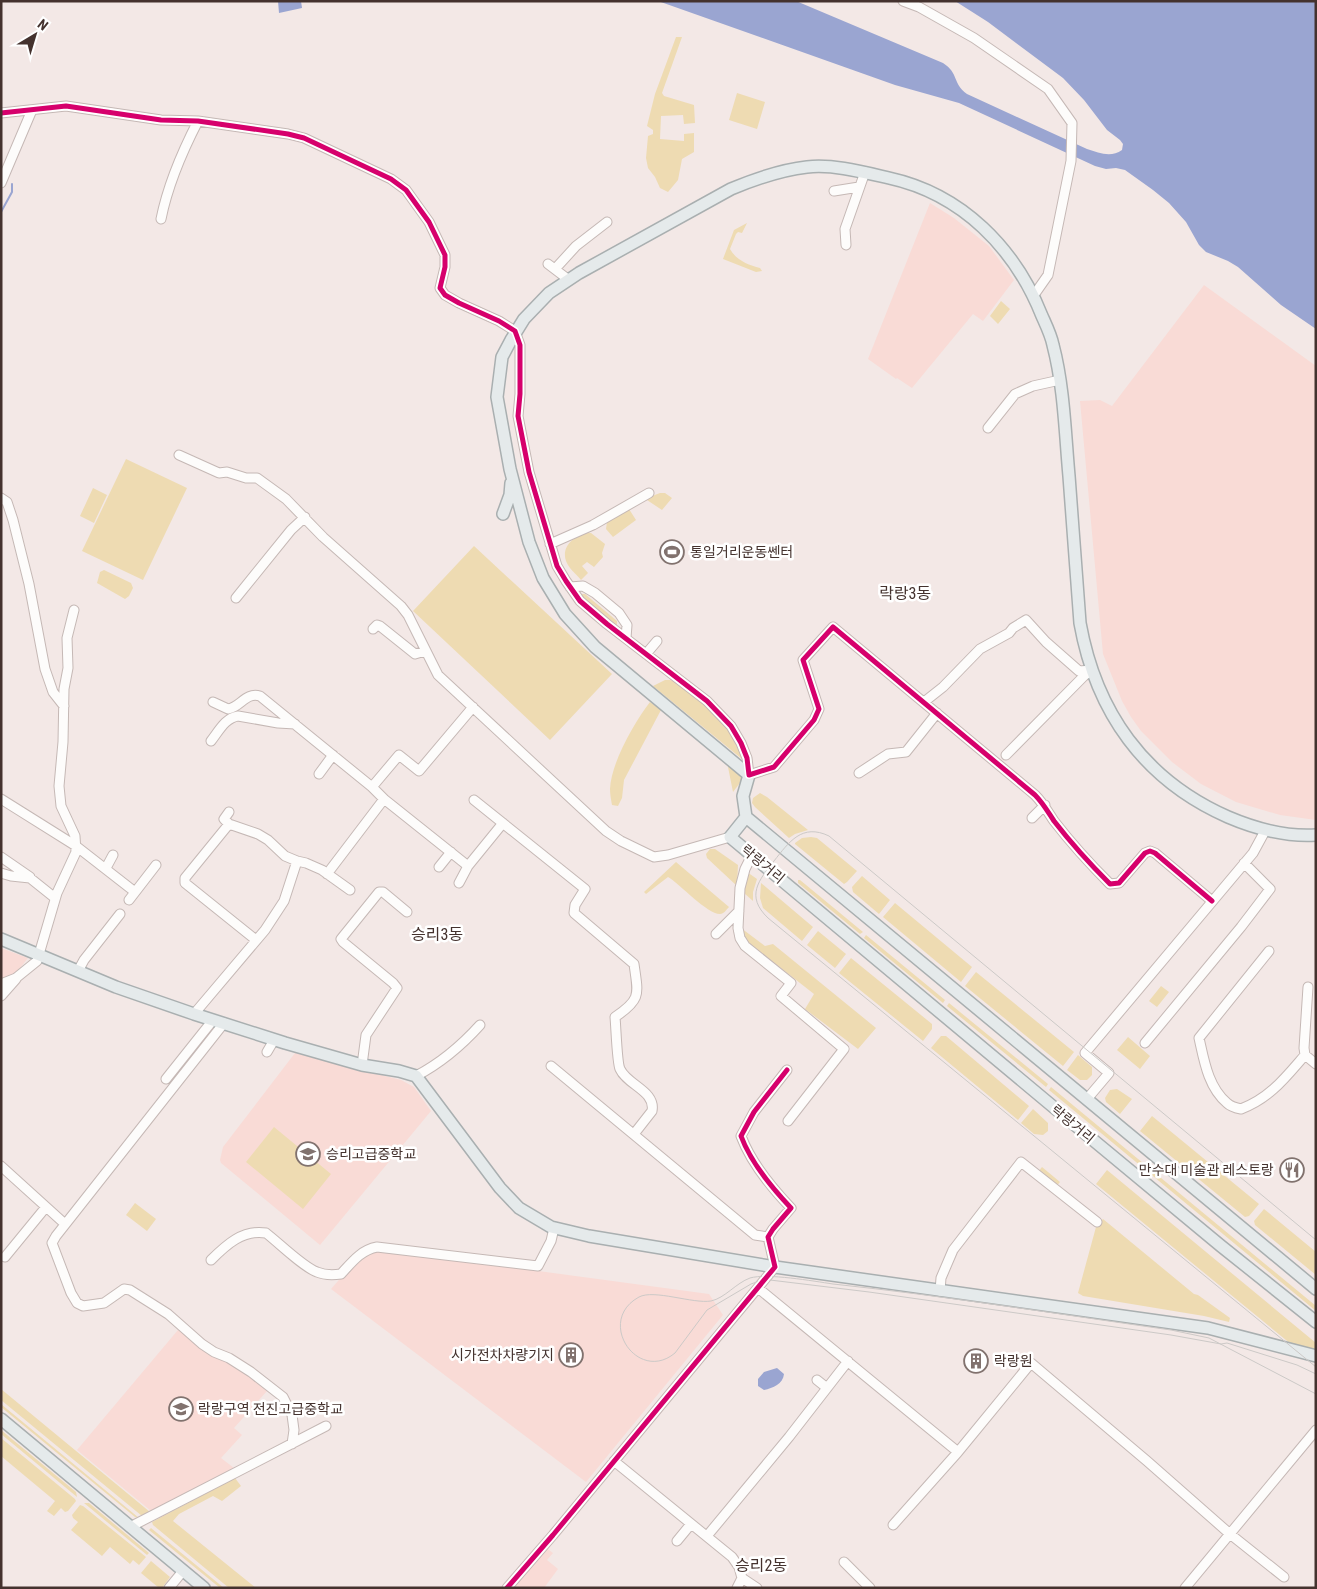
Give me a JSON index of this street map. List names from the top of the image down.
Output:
{
  "streets": {
    "main road": ["락랑거리"]
  },
  "districts": ["락랑3동", "승리3동", "승리2동"],
  "places": {
    "sports": ["통일거리운동쎈터"],
    "school or university": ["승리고급중학교", "락랑구역 전진고급중학교"],
    "restaurant": ["만수대 미술관 레스토랑"],
    "building": ["시가전차차량기지", "락랑원"]
  },
  "north": "top right"
}
